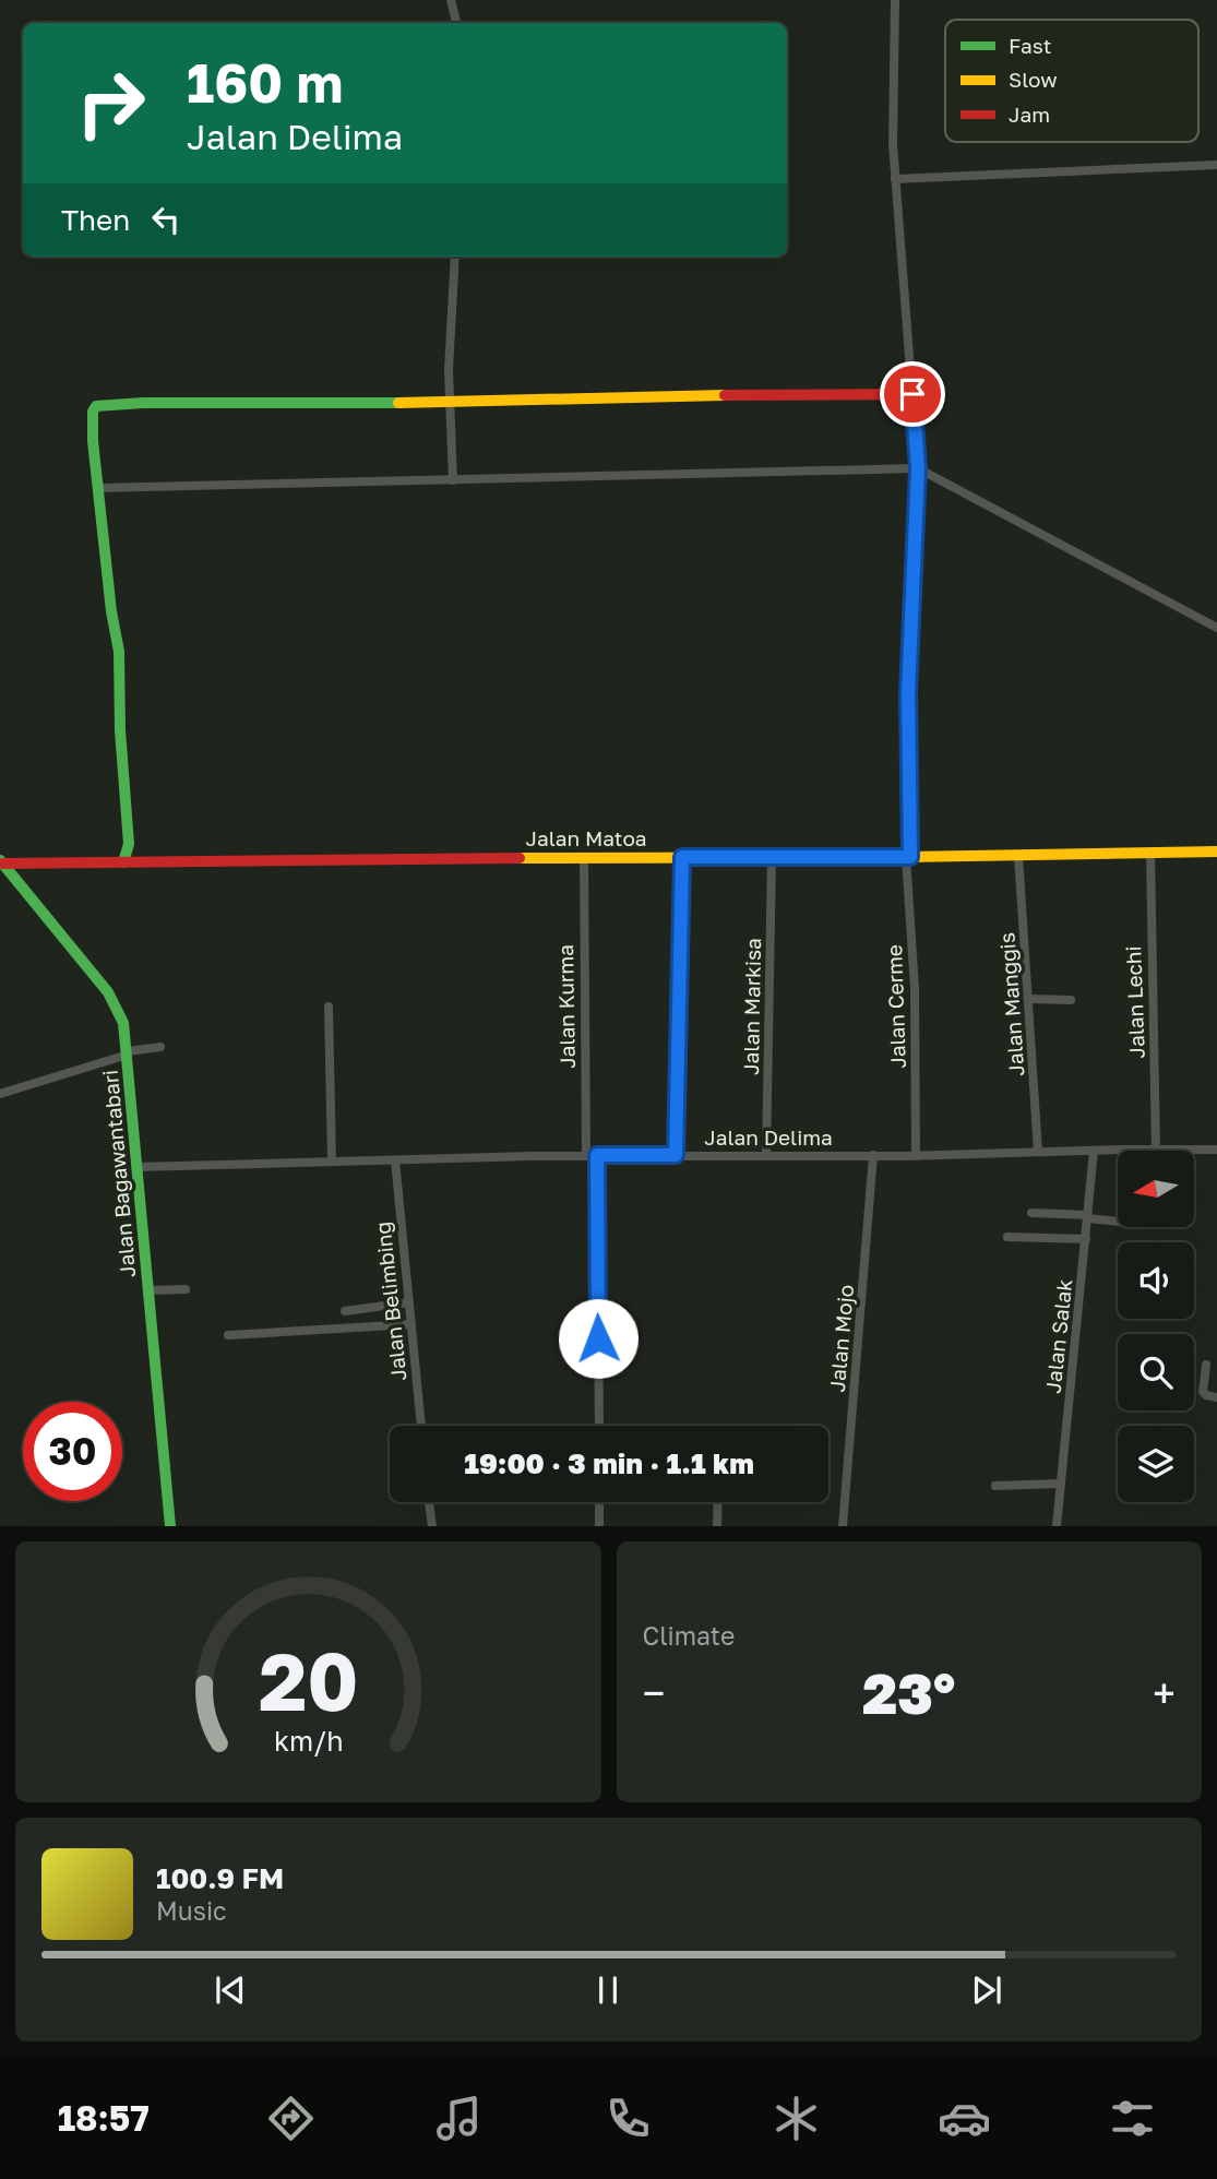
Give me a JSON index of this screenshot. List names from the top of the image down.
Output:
{
  "streets": {
    "street": [
      "Jalan Matoa",
      "Jalan Lechi",
      "Jalan Manggis",
      "Jalan Kurma",
      "Jalan Markisa",
      "Jalan Cerme",
      "Jalan Delima",
      "Jalan Bagawantabari",
      "Jalan Belimbing",
      "Jalan Salak",
      "Jalan Mojo"
    ]
  },
  "crossings": [
    ["Jalan Matoa", "Jalan Lechi"],
    ["Jalan Matoa", "Jalan Manggis"],
    ["Jalan Matoa", "Jalan Kurma"],
    ["Jalan Matoa", "Jalan Markisa"],
    ["Jalan Matoa", "Jalan Cerme"],
    ["Jalan Matoa", "Jalan Bagawantabari"],
    ["Jalan Manggis", "Jalan Delima"],
    ["Jalan Kurma", "Jalan Delima"],
    ["Jalan Markisa", "Jalan Delima"],
    ["Jalan Cerme", "Jalan Delima"],
    ["Jalan Delima", "Jalan Bagawantabari"],
    ["Jalan Delima", "Jalan Belimbing"],
    ["Jalan Delima", "Jalan Salak"],
    ["Jalan Delima", "Jalan Mojo"]
  ],
  "legend": ["Fast", "Slow", "Jam"],
  "north": "left",
  "page": {
    "turn": ["160 m", "Jalan Delima"],
    "then": "Then",
    "limit": "30",
    "trip": "19:00 · 3 min · 1.1 km",
    "tile": "Climate",
    "heat": ["−", "23°", "+"],
    "song": ["100.9 FM", "Music"],
    "tabs": "18:57",
    "gauge": ["20", "km/h"]
  }
}
